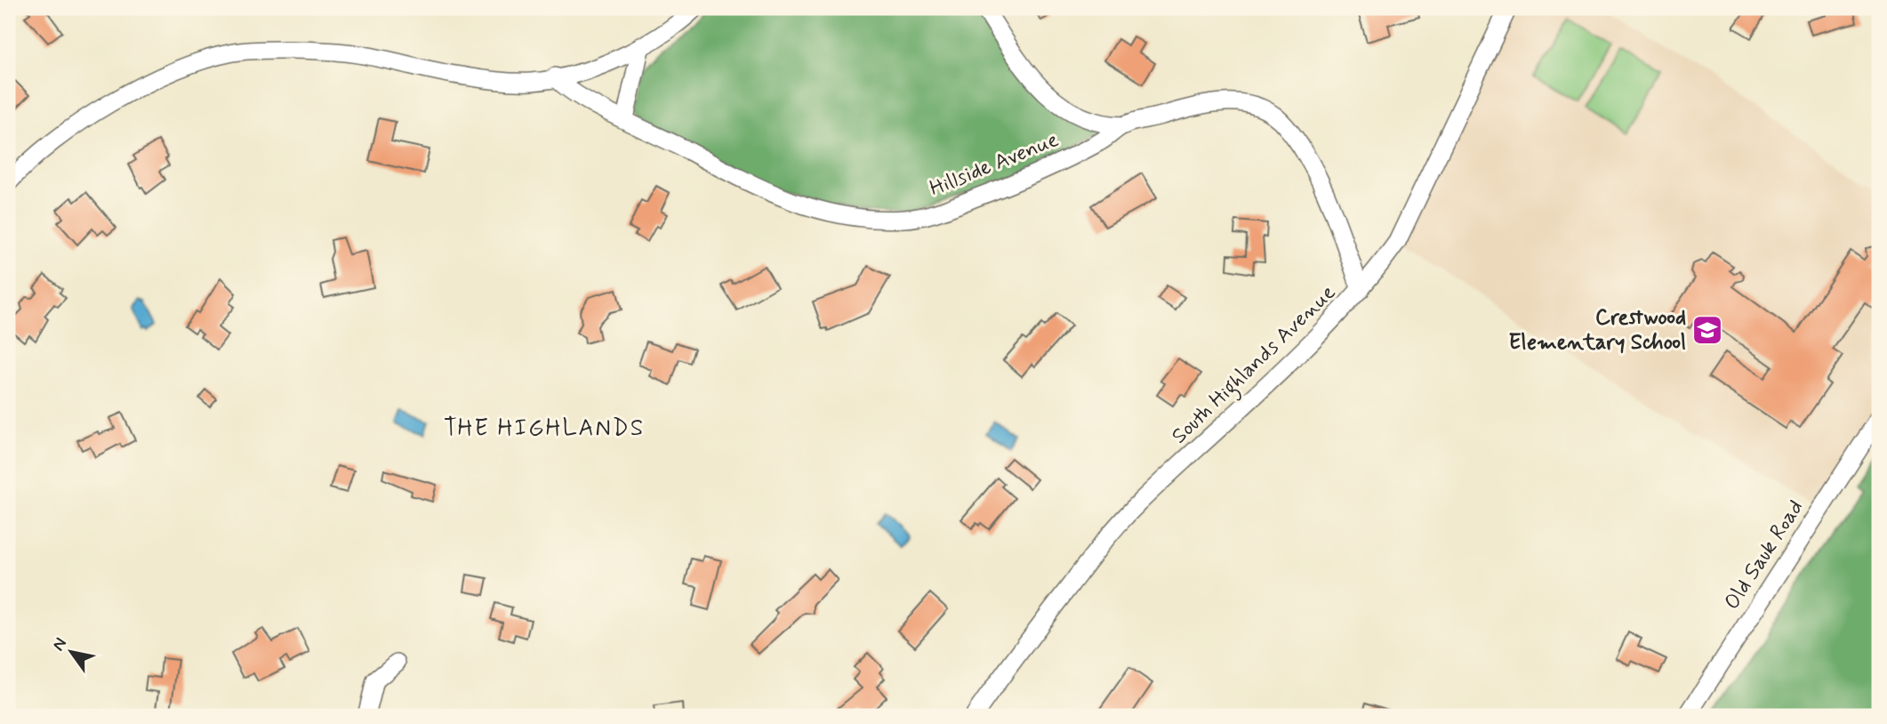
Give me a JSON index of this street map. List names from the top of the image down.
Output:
{
  "streets": {
    "street": ["Hillside Avenue", "South Highlands Avenue", "Old Sauk Road"]
  },
  "crossings": [
    ["Hillside Avenue", "South Highlands Avenue"]
  ],
  "districts": ["THE HIGHLANDS"],
  "places": {
    "school or university": ["Crestwood Elementary School"]
  },
  "north": "top left"
}
